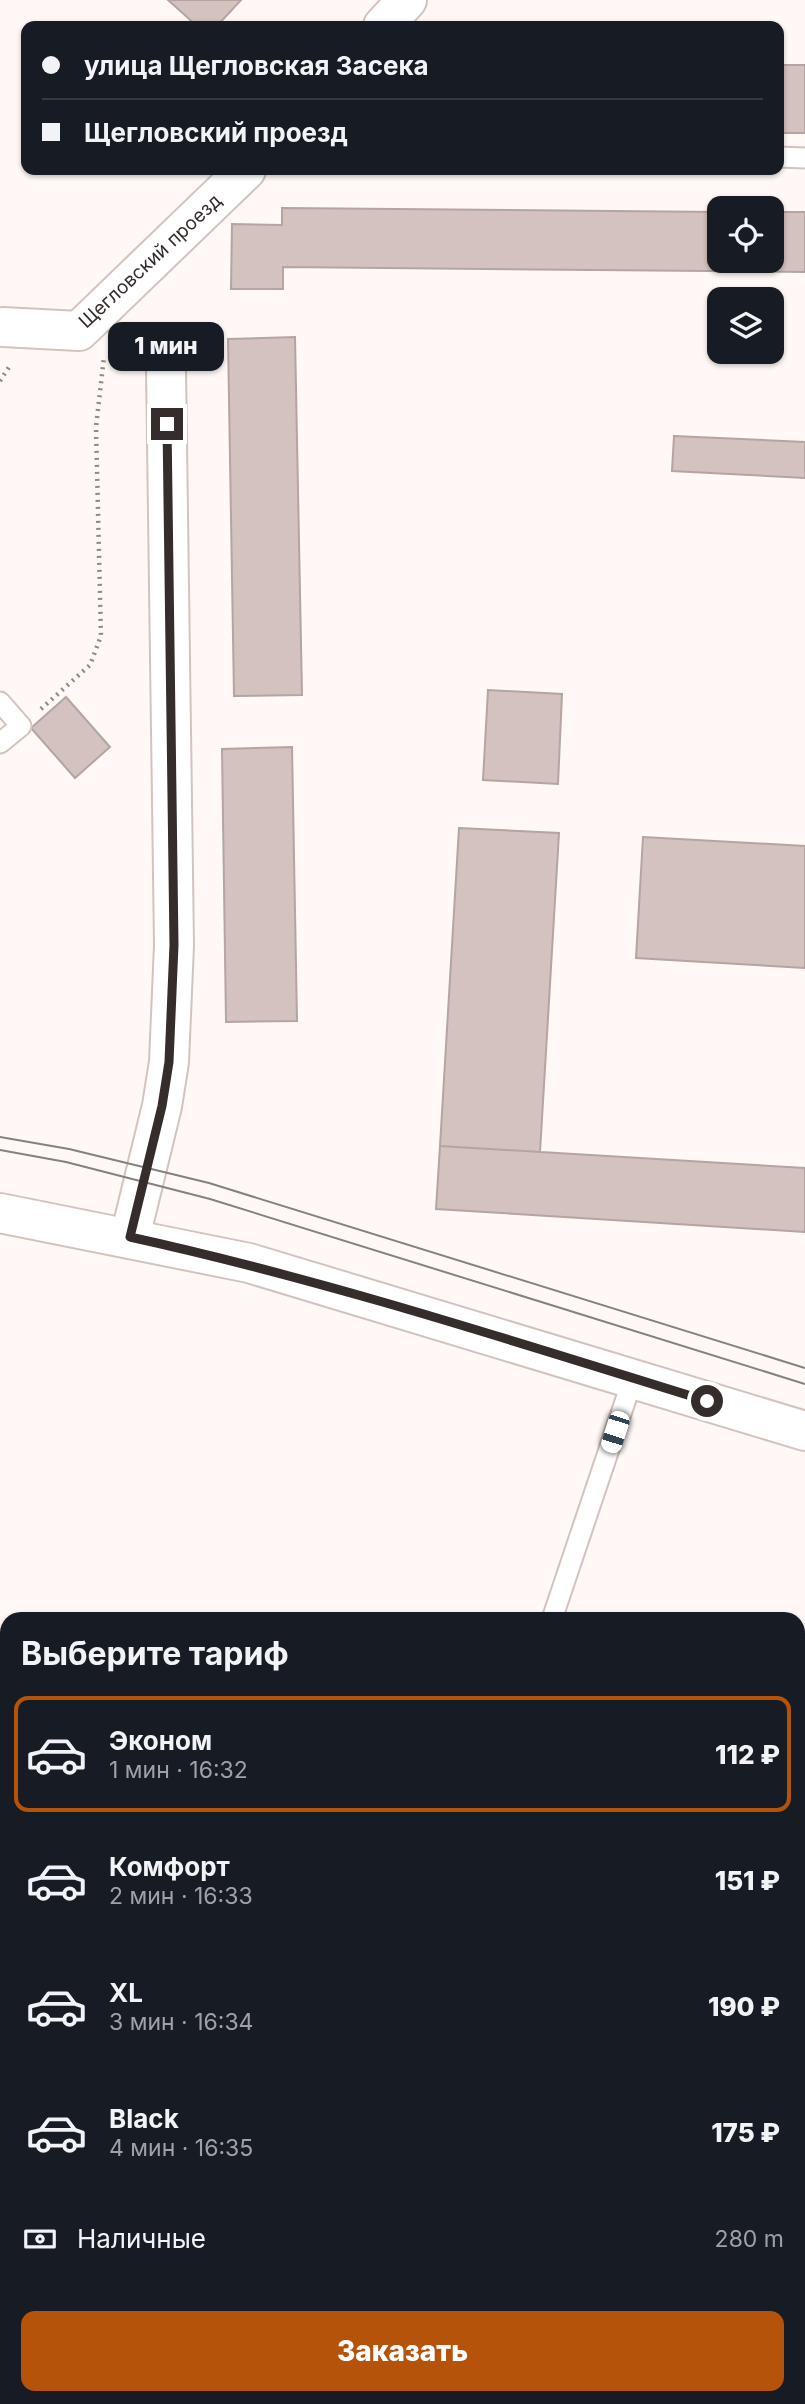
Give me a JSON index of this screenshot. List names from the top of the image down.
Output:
{
  "streets": {
    "street": ["Щегловский проезд"]
  },
  "page": {
    "banner": ["улица Щегловская Засека", "Щегловский проезд"],
    "bubble": "1 мин",
    "heading": "Выберите тариф",
    "list": [
      {
        "name": "Эконом",
        "note": "1 мин · 16:32",
        "value": "112 ₽"
      },
      {
        "name": "Комфорт",
        "note": "2 мин · 16:33",
        "value": "151 ₽"
      },
      {
        "name": "XL",
        "note": "3 мин · 16:34",
        "value": "190 ₽"
      },
      {
        "name": "Black",
        "note": "4 мин · 16:35",
        "value": "175 ₽"
      }
    ],
    "pay": ["Наличные", "280 m"],
    "buttons": "Заказать"
  }
}
